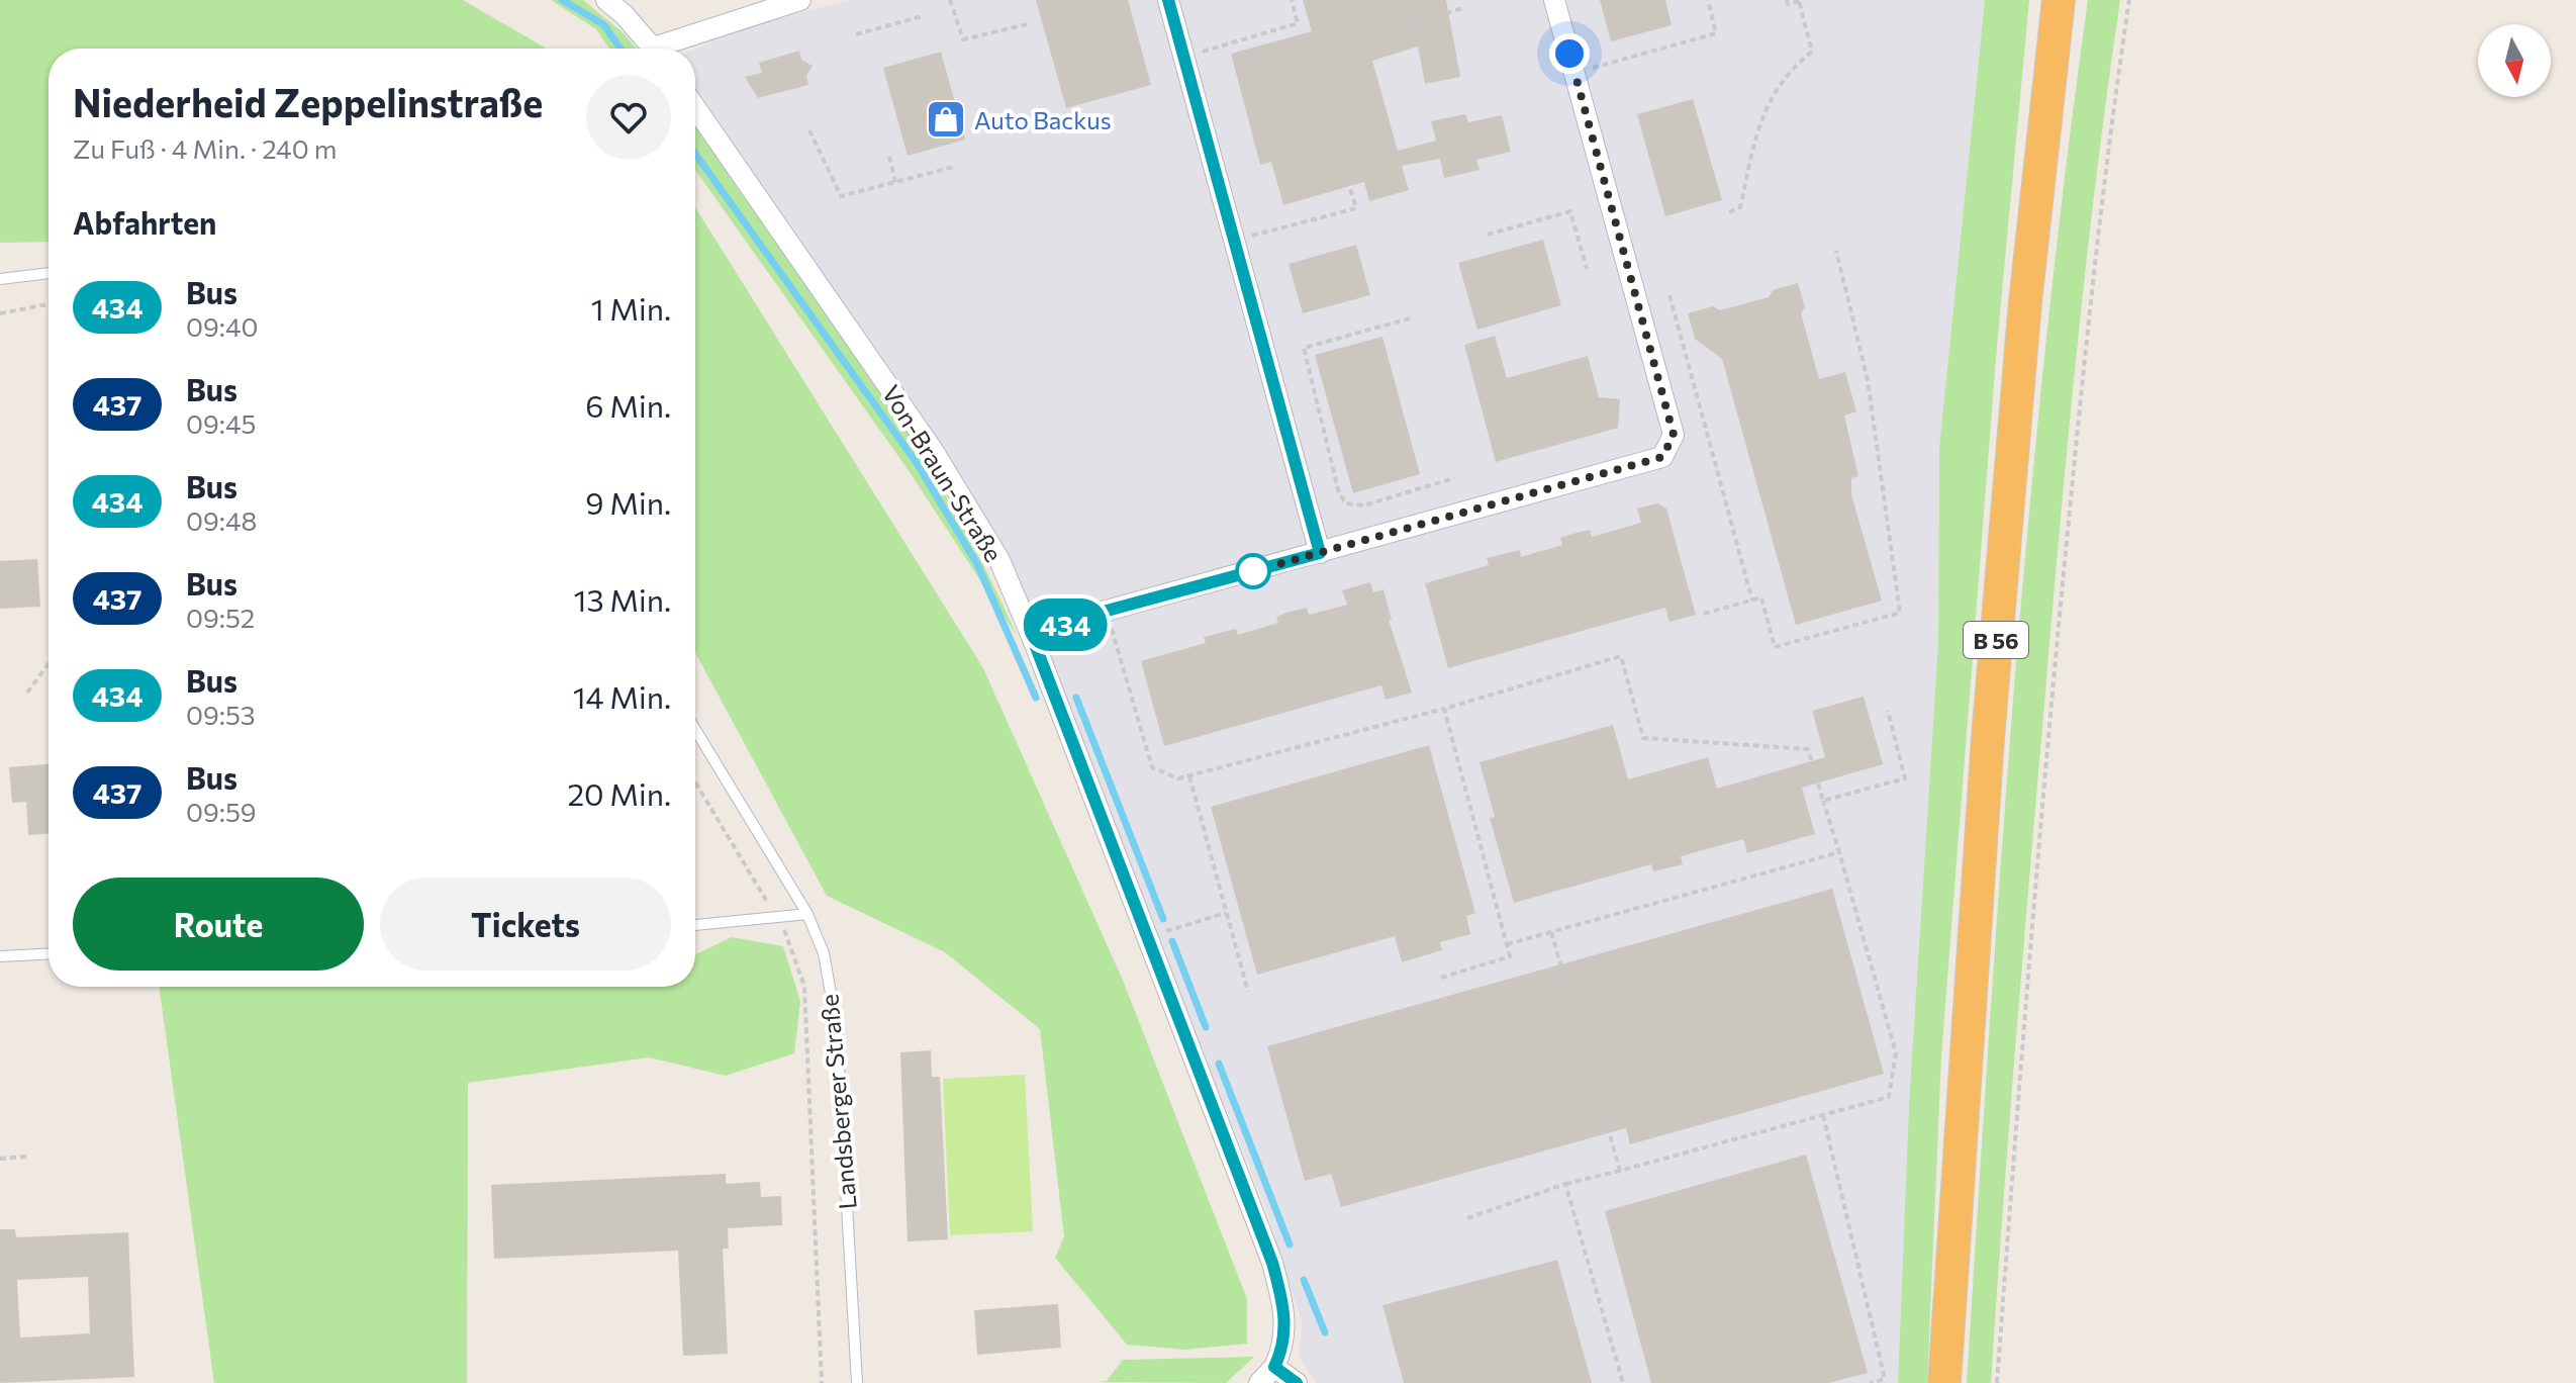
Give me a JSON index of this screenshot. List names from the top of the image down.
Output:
{
  "streets": {
    "highway": ["B 56"],
    "street": ["Von-Braun-Straße"],
    "lane": ["Landsberger Straße"]
  },
  "places": {
    "shop": ["Auto Backus"]
  },
  "lines": ["bus line 434"],
  "north": "bottom",
  "page": {
    "on_map": "434",
    "heading": [
      ["Niederheid Zeppelinstraße", "Zu Fuß · 4 Min. · 240 m"],
      "Abfahrten"
    ],
    "list": [
      {
        "mark": "434",
        "name": "Bus",
        "note": "09:40",
        "value": "1 Min."
      },
      {
        "mark": "437",
        "name": "Bus",
        "note": "09:45",
        "value": "6 Min."
      },
      {
        "mark": "434",
        "name": "Bus",
        "note": "09:48",
        "value": "9 Min."
      },
      {
        "mark": "437",
        "name": "Bus",
        "note": "09:52",
        "value": "13 Min."
      },
      {
        "mark": "434",
        "name": "Bus",
        "note": "09:53",
        "value": "14 Min."
      },
      {
        "mark": "437",
        "name": "Bus",
        "note": "09:59",
        "value": "20 Min."
      }
    ],
    "buttons": ["Route", "Tickets"]
  }
}
